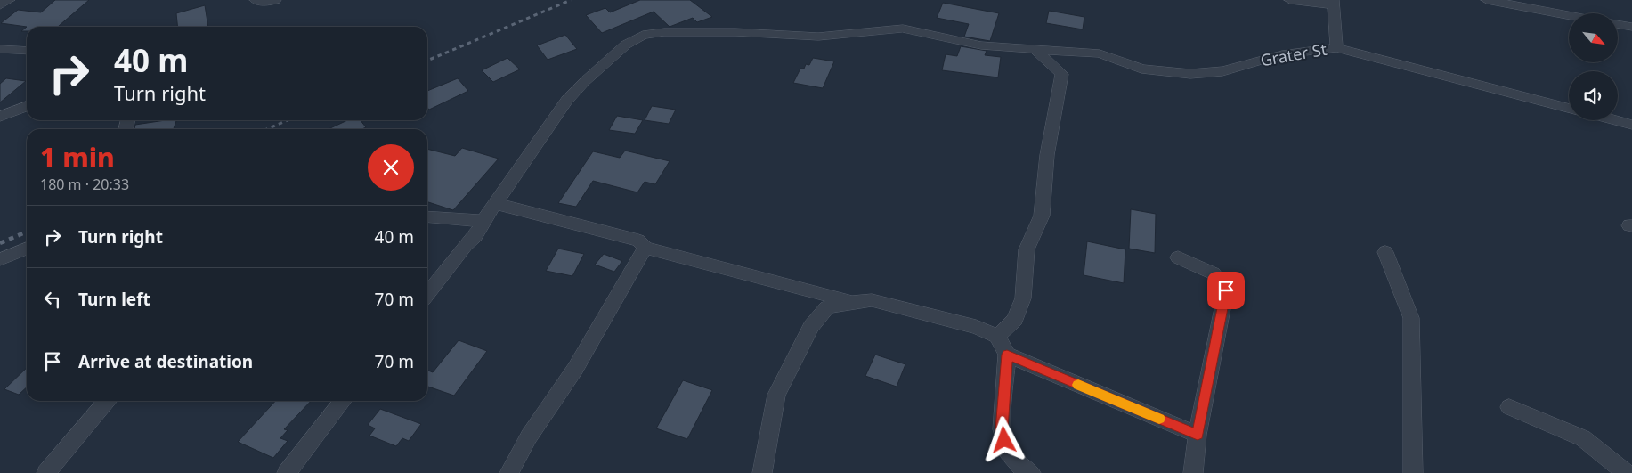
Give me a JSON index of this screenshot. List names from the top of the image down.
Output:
{
  "streets": {
    "street": ["Grater St"]
  },
  "north": "bottom right",
  "page": {
    "turn": ["40 m", "Turn right"],
    "heading": ["1 min", "180 m · 20:33"],
    "list": [
      {
        "name": "Turn right",
        "value": "40 m"
      },
      {
        "name": "Turn left",
        "value": "70 m"
      },
      {
        "name": "Arrive at destination",
        "value": "70 m"
      }
    ]
  }
}
